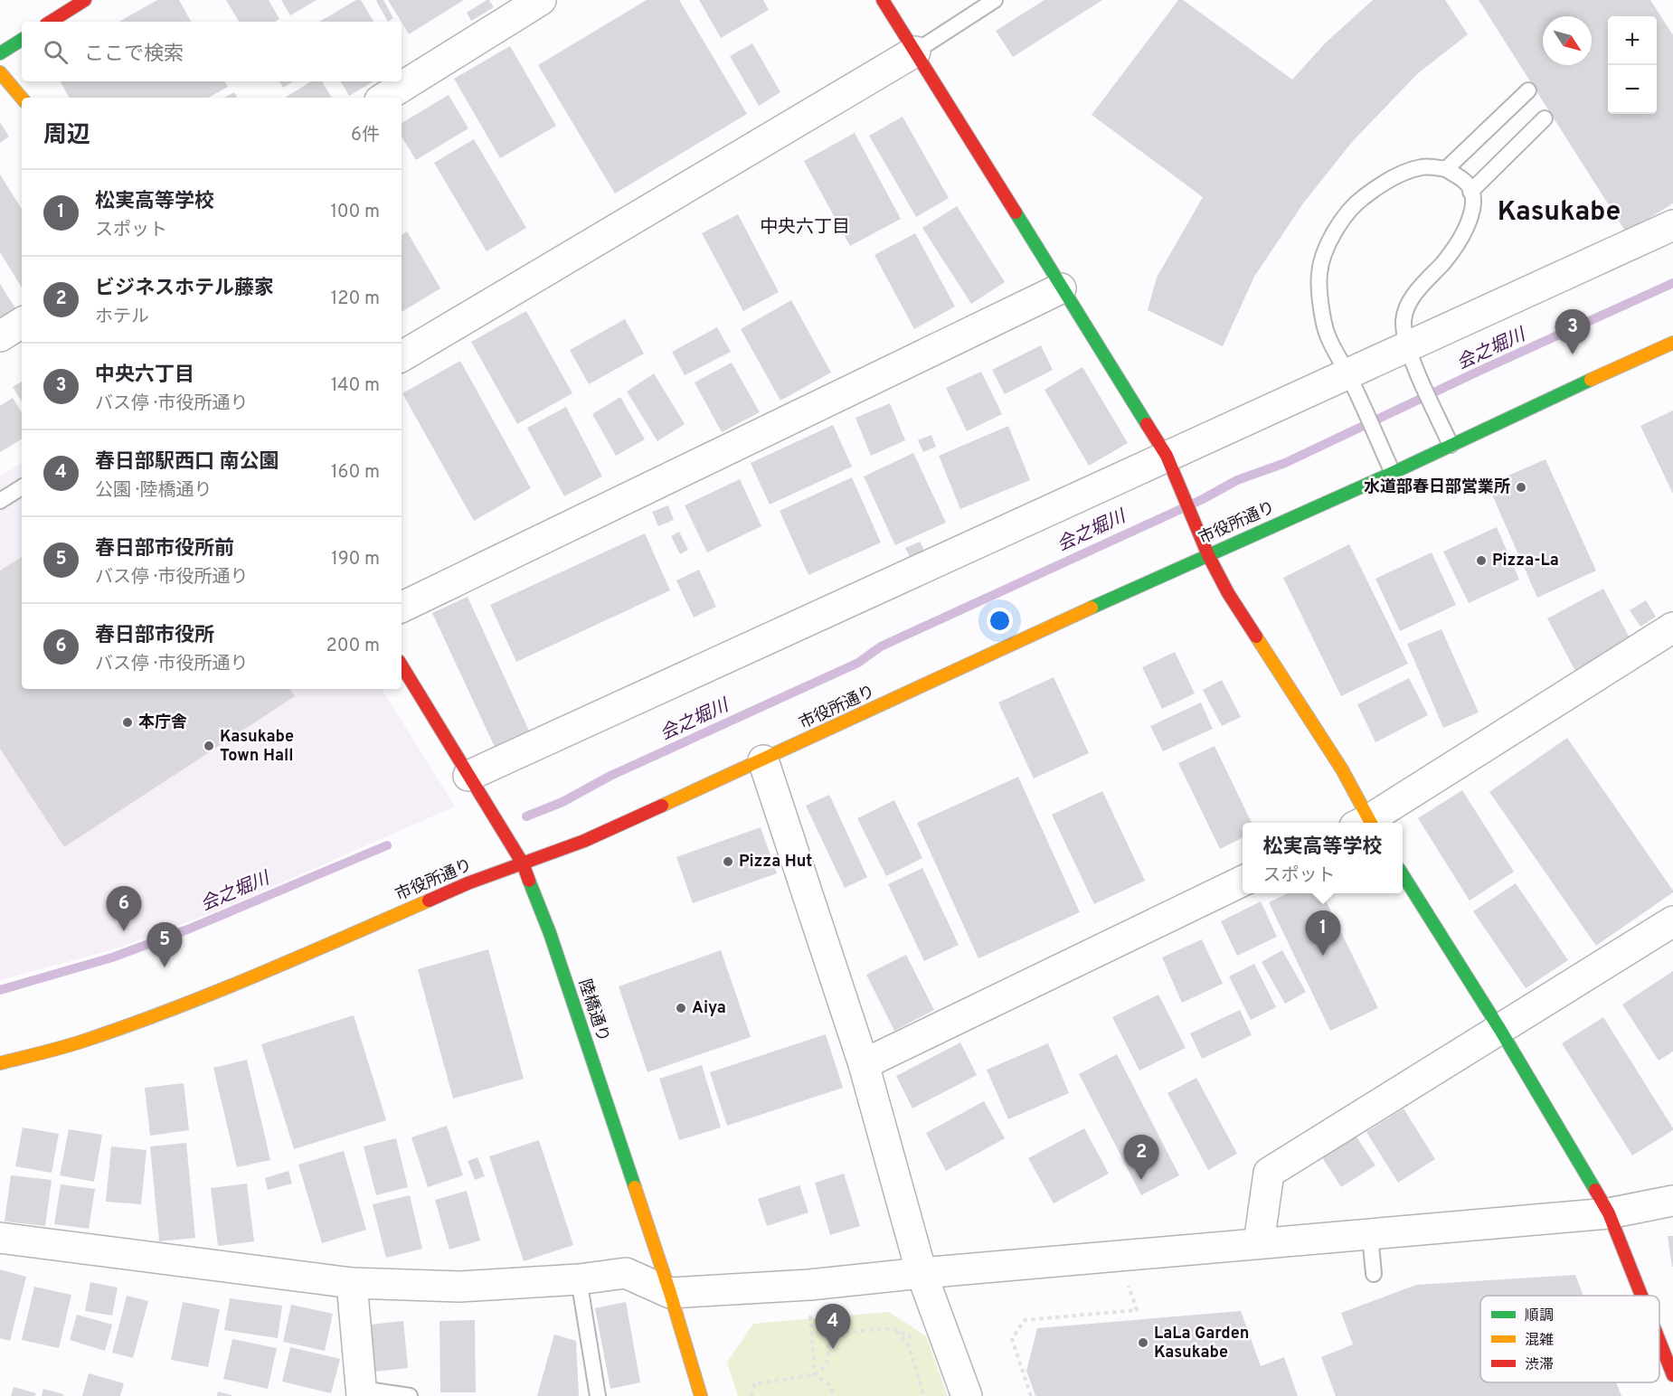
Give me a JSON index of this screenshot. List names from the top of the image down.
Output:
{
  "streets": {
    "street": ["市役所通り", "陸橋通り"]
  },
  "crossings": [
    ["市役所通り", "陸橋通り"]
  ],
  "districts": ["Kasukabe", "中央六丁目"],
  "water": ["会之堀川"],
  "places": [
    "水道部春日部営業所",
    "Pizza-La",
    "本庁舎",
    "Kasukabe Town Hall",
    "Pizza Hut",
    "Aiya",
    "LaLa Garden Kasukabe"
  ],
  "legend": ["順調", "混雑", "渋滞"],
  "north": "bottom right",
  "page": {
    "map_buttons": ["+", "−"],
    "search": "ここで検索",
    "heading": ["周辺", "6件"],
    "list": [
      {
        "mark": "1",
        "name": "松実高等学校",
        "note": "スポット",
        "value": "100 m"
      },
      {
        "mark": "2",
        "name": "ビジネスホテル藤家",
        "note": "ホテル",
        "value": "120 m"
      },
      {
        "mark": "3",
        "name": "中央六丁目",
        "note": "バス停 · 市役所通り",
        "value": "140 m"
      },
      {
        "mark": "4",
        "name": "春日部駅西口 南公園",
        "note": "公園 · 陸橋通り",
        "value": "160 m"
      },
      {
        "mark": "5",
        "name": "春日部市役所前",
        "note": "バス停 · 市役所通り",
        "value": "190 m"
      },
      {
        "mark": "6",
        "name": "春日部市役所",
        "note": "バス停 · 市役所通り",
        "value": "200 m"
      }
    ],
    "pins": [
      "3",
      "6",
      "1",
      "5",
      "2",
      "4"
    ],
    "popup": ["松実高等学校", "スポット"]
  }
}
